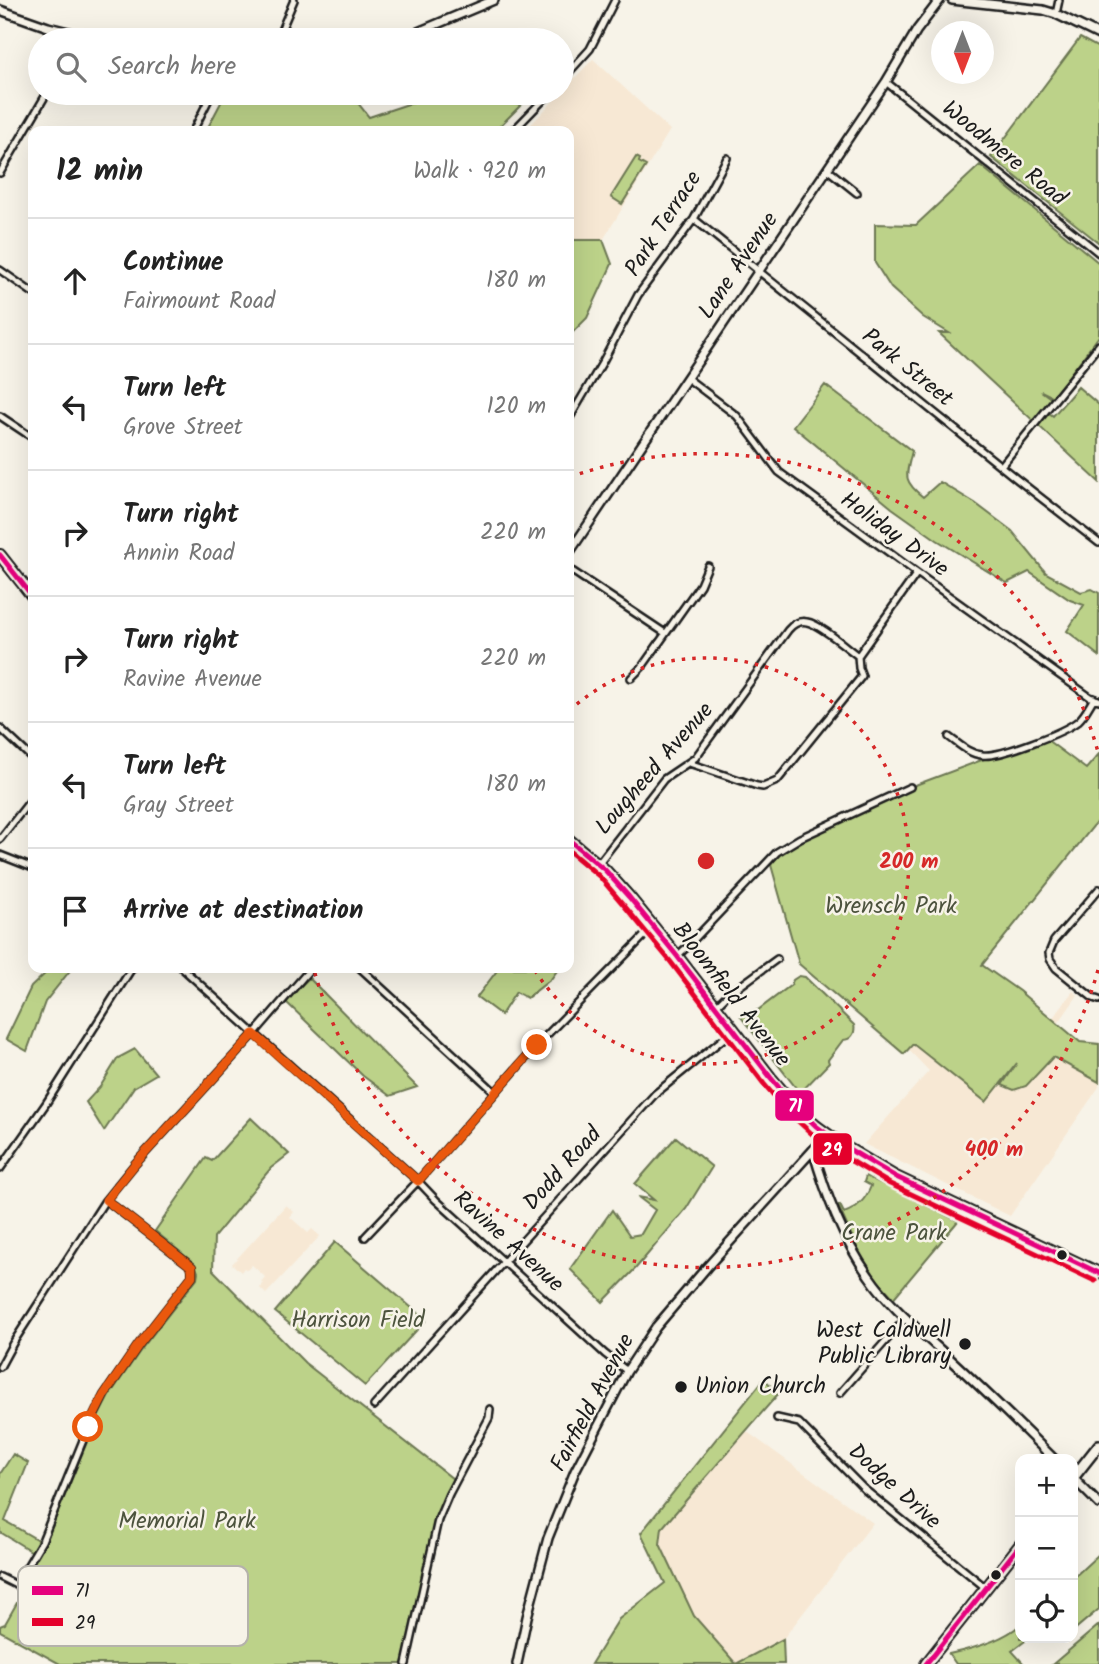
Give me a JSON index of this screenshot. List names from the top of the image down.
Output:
{
  "streets": {
    "main road": ["Bloomfield Avenue"],
    "street": [
      "Woodmere Road",
      "Park Terrace",
      "Lane Avenue",
      "Park Street",
      "Holiday Drive",
      "Lougheed Avenue",
      "Dodd Road",
      "Ravine Avenue",
      "Fairfield Avenue",
      "Dodge Drive"
    ]
  },
  "crossings": [
    ["Woodmere Road", "Lane Avenue"],
    ["Park Terrace", "Park Street"],
    ["Lane Avenue", "Park Street"],
    ["Lane Avenue", "Holiday Drive"],
    ["Lougheed Avenue", "Bloomfield Avenue"],
    ["Bloomfield Avenue", "Dodd Road"],
    ["Bloomfield Avenue", "Fairfield Avenue"],
    ["Dodd Road", "Ravine Avenue"],
    ["Ravine Avenue", "Fairfield Avenue"]
  ],
  "parks": [
    "Wrensch Park",
    "Crane Park",
    "Harrison Field",
    "Memorial Park"
  ],
  "places": ["West Caldwell Public Library", "Union Church"],
  "lines": ["transit line 71", "transit line 29"],
  "legend": ["71", "29"],
  "north": "bottom",
  "page": {
    "search": "Search here",
    "heading": ["12 min", "Walk · 920 m"],
    "list": [
      ["Continue", "Fairmount Road", "180 m"],
      ["Turn left", "Grove Street", "120 m"],
      ["Turn right", "Annin Road", "220 m"],
      ["Turn right", "Ravine Avenue", "220 m"],
      ["Turn left", "Gray Street", "180 m"],
      "Arrive at destination"
    ],
    "map_buttons": ["+", "−"]
  },
  "rings": ["200 m", "400 m"]
}
